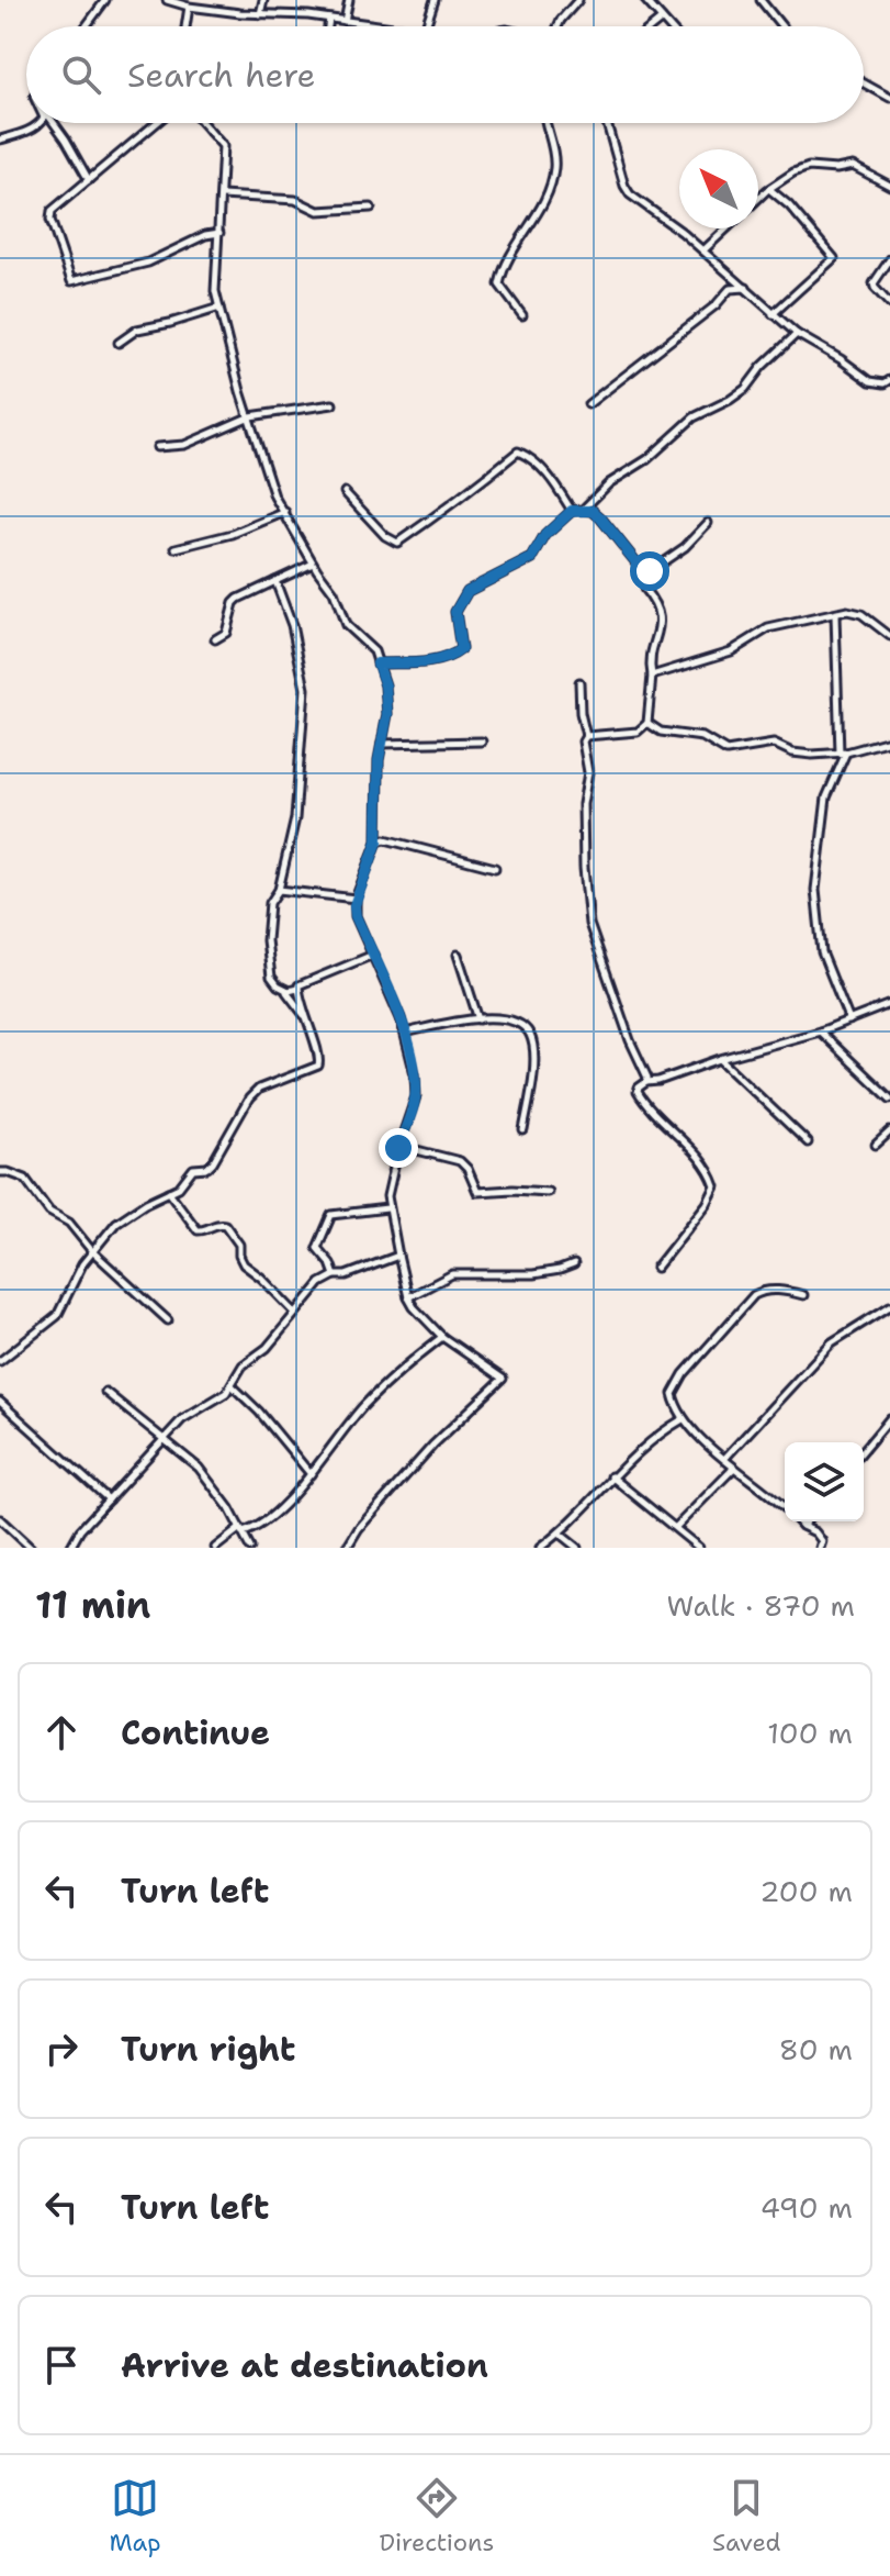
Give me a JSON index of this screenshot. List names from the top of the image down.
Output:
{
  "north": "top left",
  "page": {
    "search": "Search here",
    "heading": ["11 min", "Walk · 870 m"],
    "list": [
      ["Continue", "100 m"],
      ["Turn left", "200 m"],
      ["Turn right", "80 m"],
      ["Turn left", "490 m"],
      "Arrive at destination"
    ],
    "nav": ["Map", "Directions", "Saved"]
  }
}
